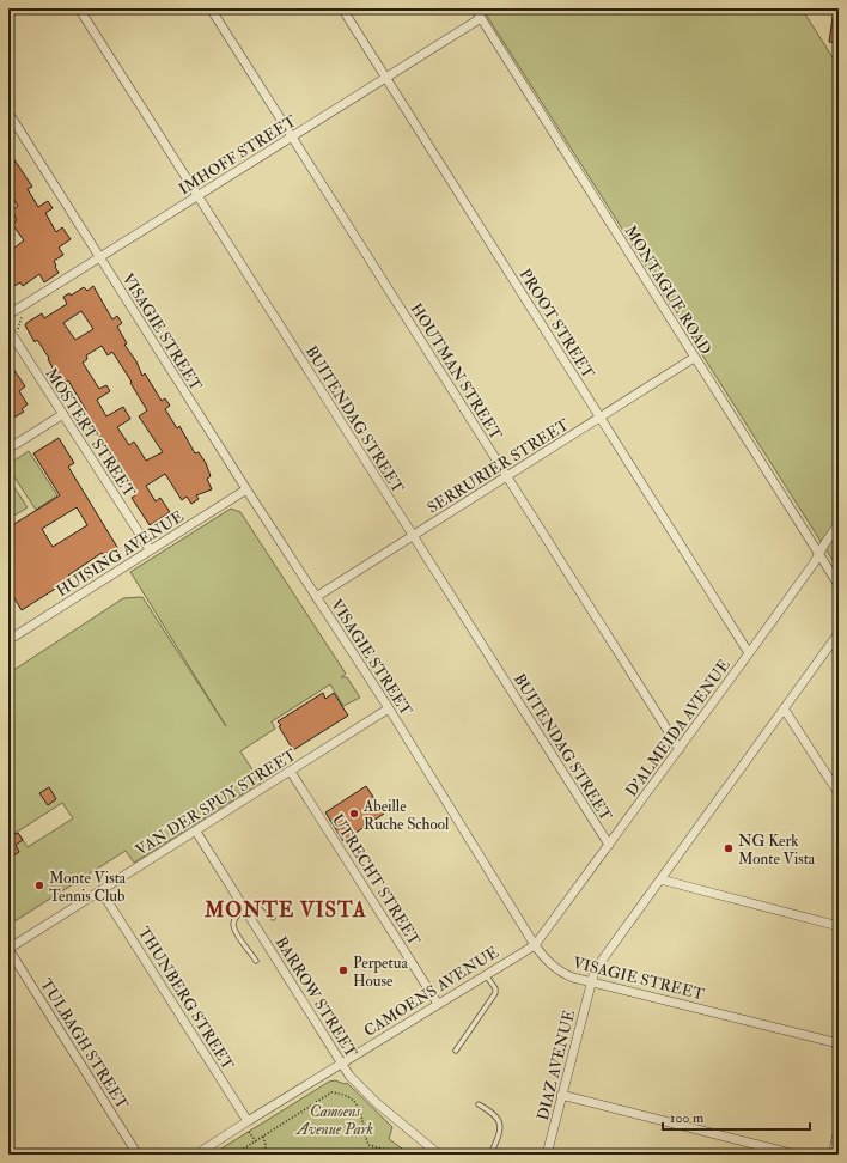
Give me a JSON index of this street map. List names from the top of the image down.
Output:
{
  "streets": {
    "street": [
      "IMHOFF STREET",
      "MONTAGUE ROAD",
      "PROOT STREET",
      "VISAGIE STREET",
      "HOUTMAN STREET",
      "BUITENDAG STREET",
      "MOSTERT STREET",
      "SERRURIER STREET",
      "HUISING AVENUE",
      "D'ALMEIDA AVENUE",
      "VAN DER SPUY STREET",
      "UTRECHT STREET",
      "CAMOENS AVENUE",
      "BARROW STREET",
      "THUNBERG STREET",
      "TULBAGH STREET",
      "DIAZ AVENUE"
    ]
  },
  "crossings": [
    ["IMHOFF STREET", "MONTAGUE ROAD"],
    ["IMHOFF STREET", "PROOT STREET"],
    ["IMHOFF STREET", "VISAGIE STREET"],
    ["IMHOFF STREET", "HOUTMAN STREET"],
    ["IMHOFF STREET", "BUITENDAG STREET"],
    ["MONTAGUE ROAD", "SERRURIER STREET"],
    ["MONTAGUE ROAD", "D'ALMEIDA AVENUE"],
    ["PROOT STREET", "SERRURIER STREET"],
    ["PROOT STREET", "D'ALMEIDA AVENUE"],
    ["VISAGIE STREET", "SERRURIER STREET"],
    ["VISAGIE STREET", "HUISING AVENUE"],
    ["VISAGIE STREET", "D'ALMEIDA AVENUE"],
    ["VISAGIE STREET", "VAN DER SPUY STREET"],
    ["VISAGIE STREET", "CAMOENS AVENUE"],
    ["VISAGIE STREET", "DIAZ AVENUE"],
    ["HOUTMAN STREET", "SERRURIER STREET"],
    ["HOUTMAN STREET", "D'ALMEIDA AVENUE"],
    ["BUITENDAG STREET", "SERRURIER STREET"],
    ["BUITENDAG STREET", "D'ALMEIDA AVENUE"],
    ["MOSTERT STREET", "HUISING AVENUE"],
    ["D'ALMEIDA AVENUE", "CAMOENS AVENUE"],
    ["VAN DER SPUY STREET", "UTRECHT STREET"],
    ["VAN DER SPUY STREET", "BARROW STREET"],
    ["VAN DER SPUY STREET", "THUNBERG STREET"],
    ["VAN DER SPUY STREET", "TULBAGH STREET"],
    ["UTRECHT STREET", "CAMOENS AVENUE"],
    ["CAMOENS AVENUE", "BARROW STREET"],
    ["CAMOENS AVENUE", "THUNBERG STREET"]
  ],
  "districts": ["MONTE VISTA"],
  "parks": ["Camoens Avenue Park"],
  "places": [
    "Abeille Ruche School",
    "NG Kerk Monte Vista",
    "Monte Vista Tennis Club",
    "Perpetua House"
  ],
  "scale_bar": "100 m"
}
